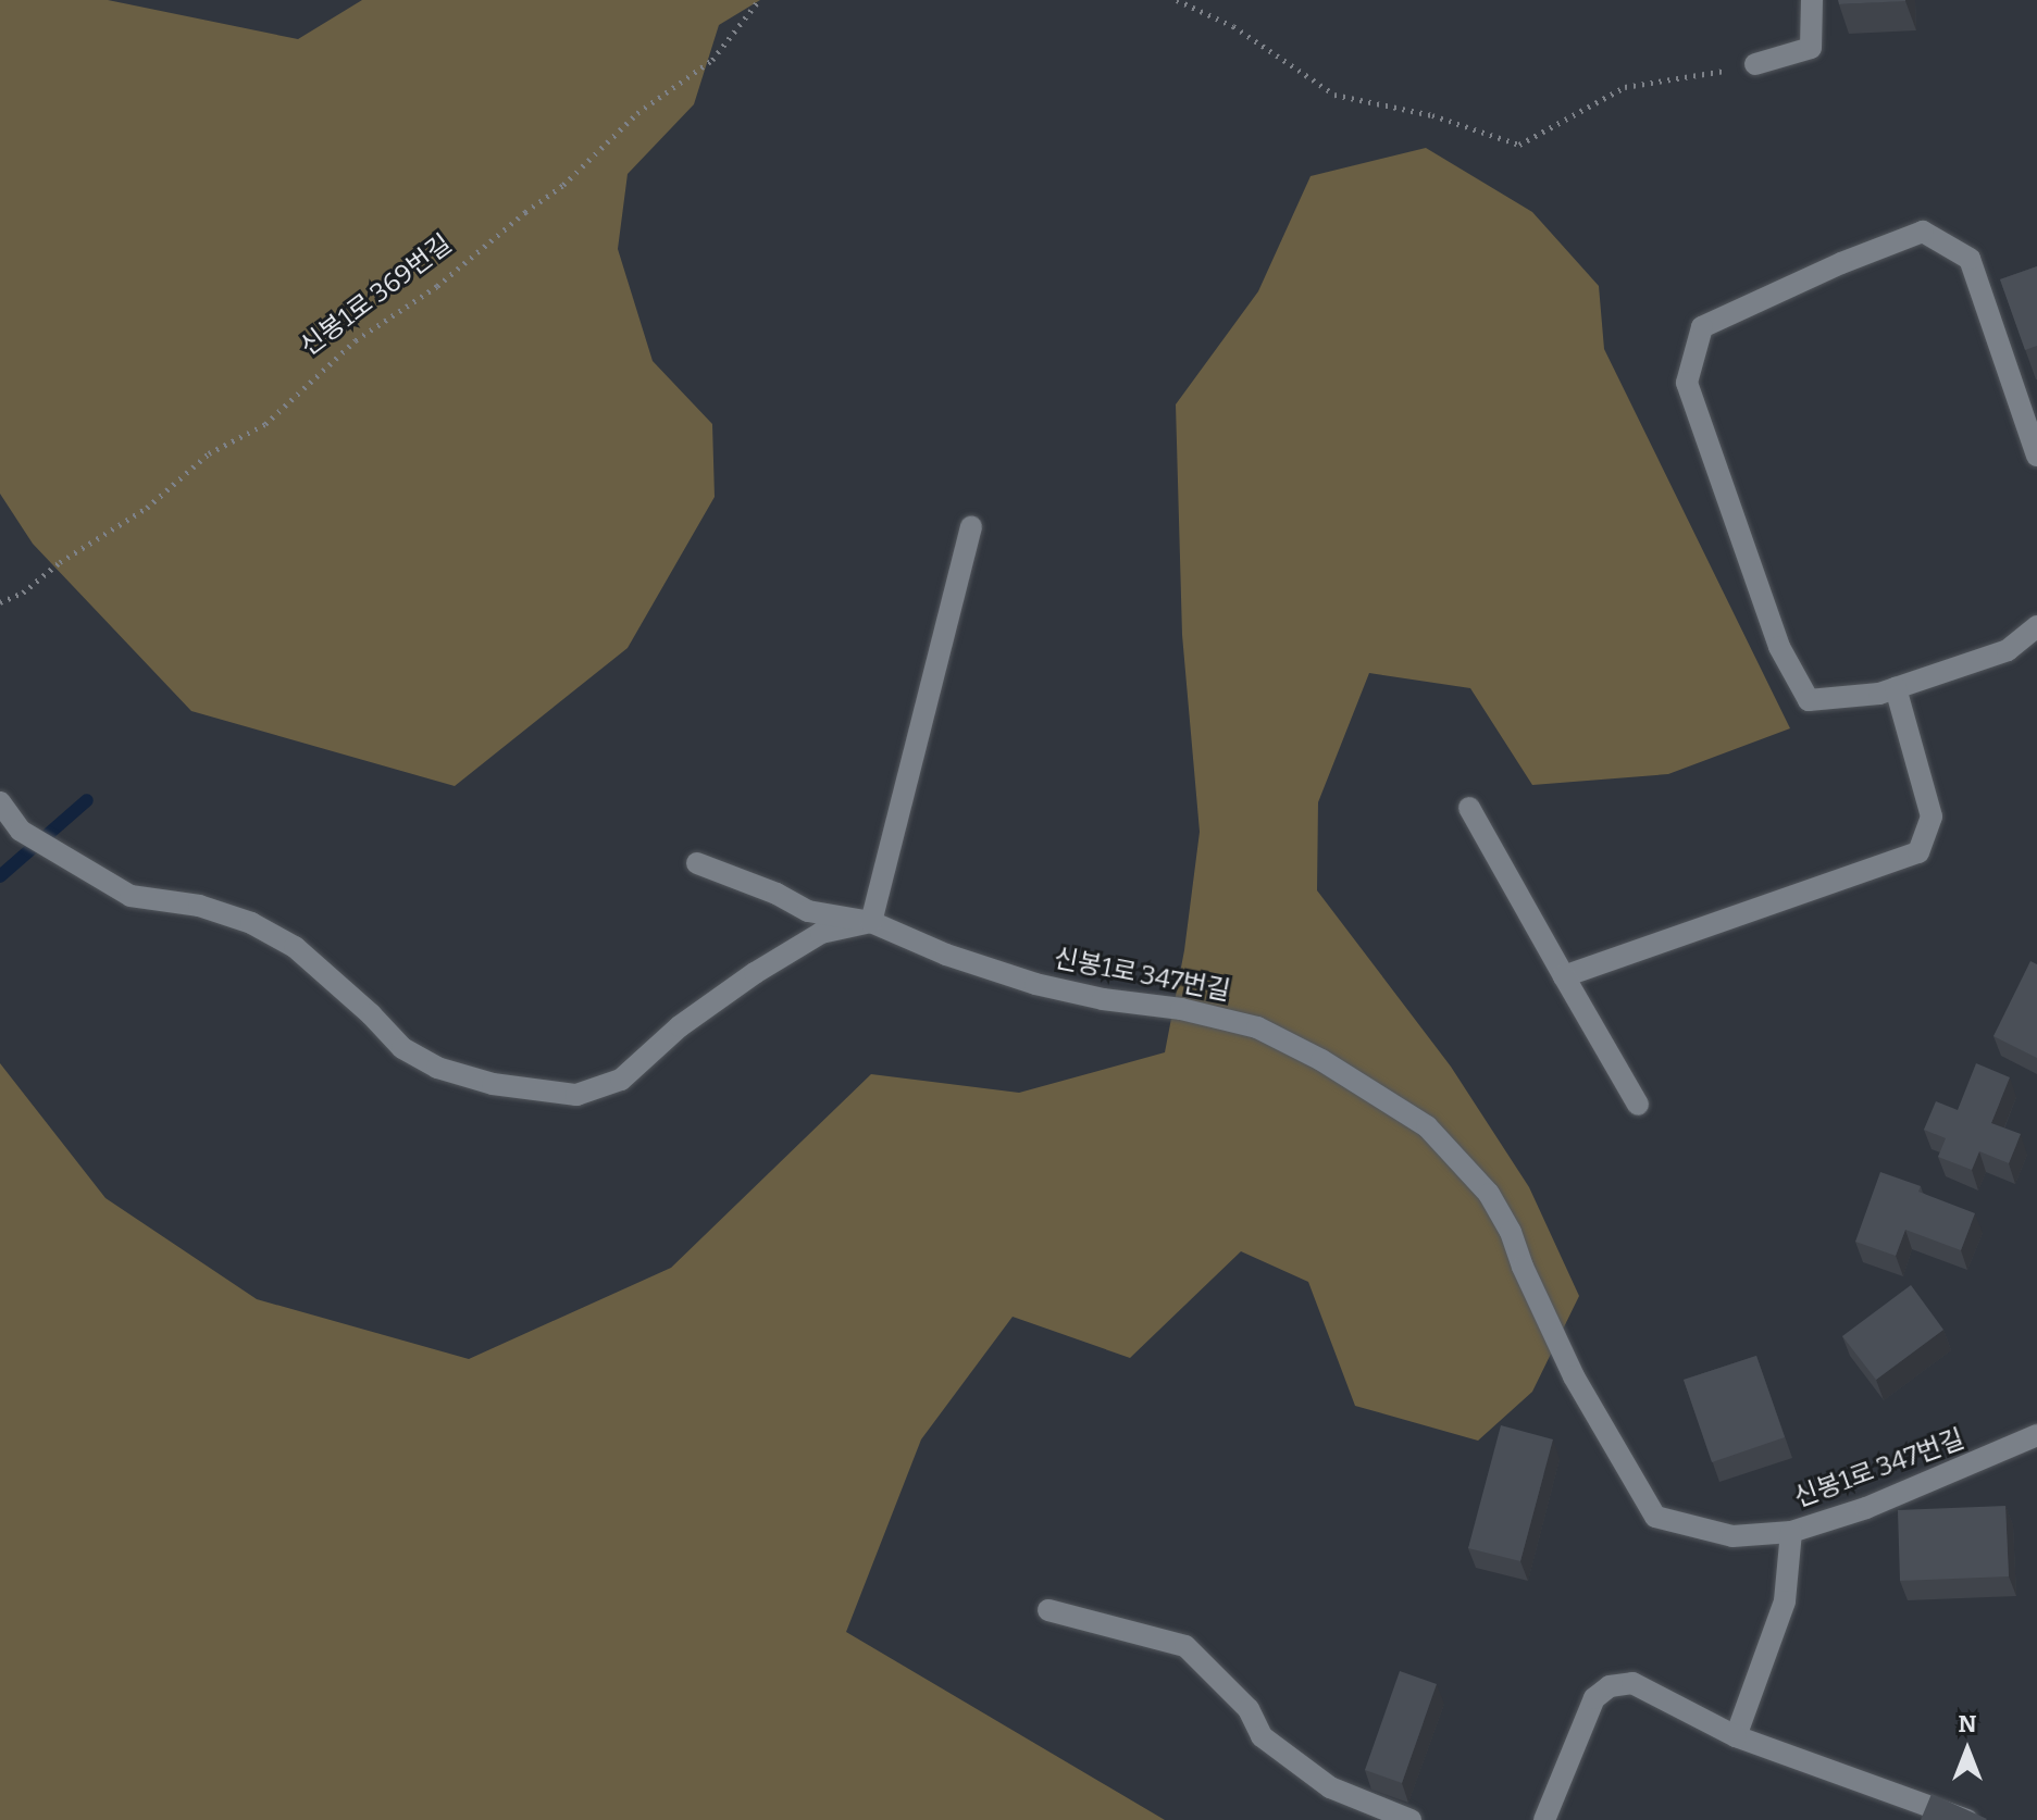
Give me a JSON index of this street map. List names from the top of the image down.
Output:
{
  "streets": {
    "street": ["신봉1로 347번길"],
    "path": ["신봉1로 369번길"]
  },
  "north": "top"
}
